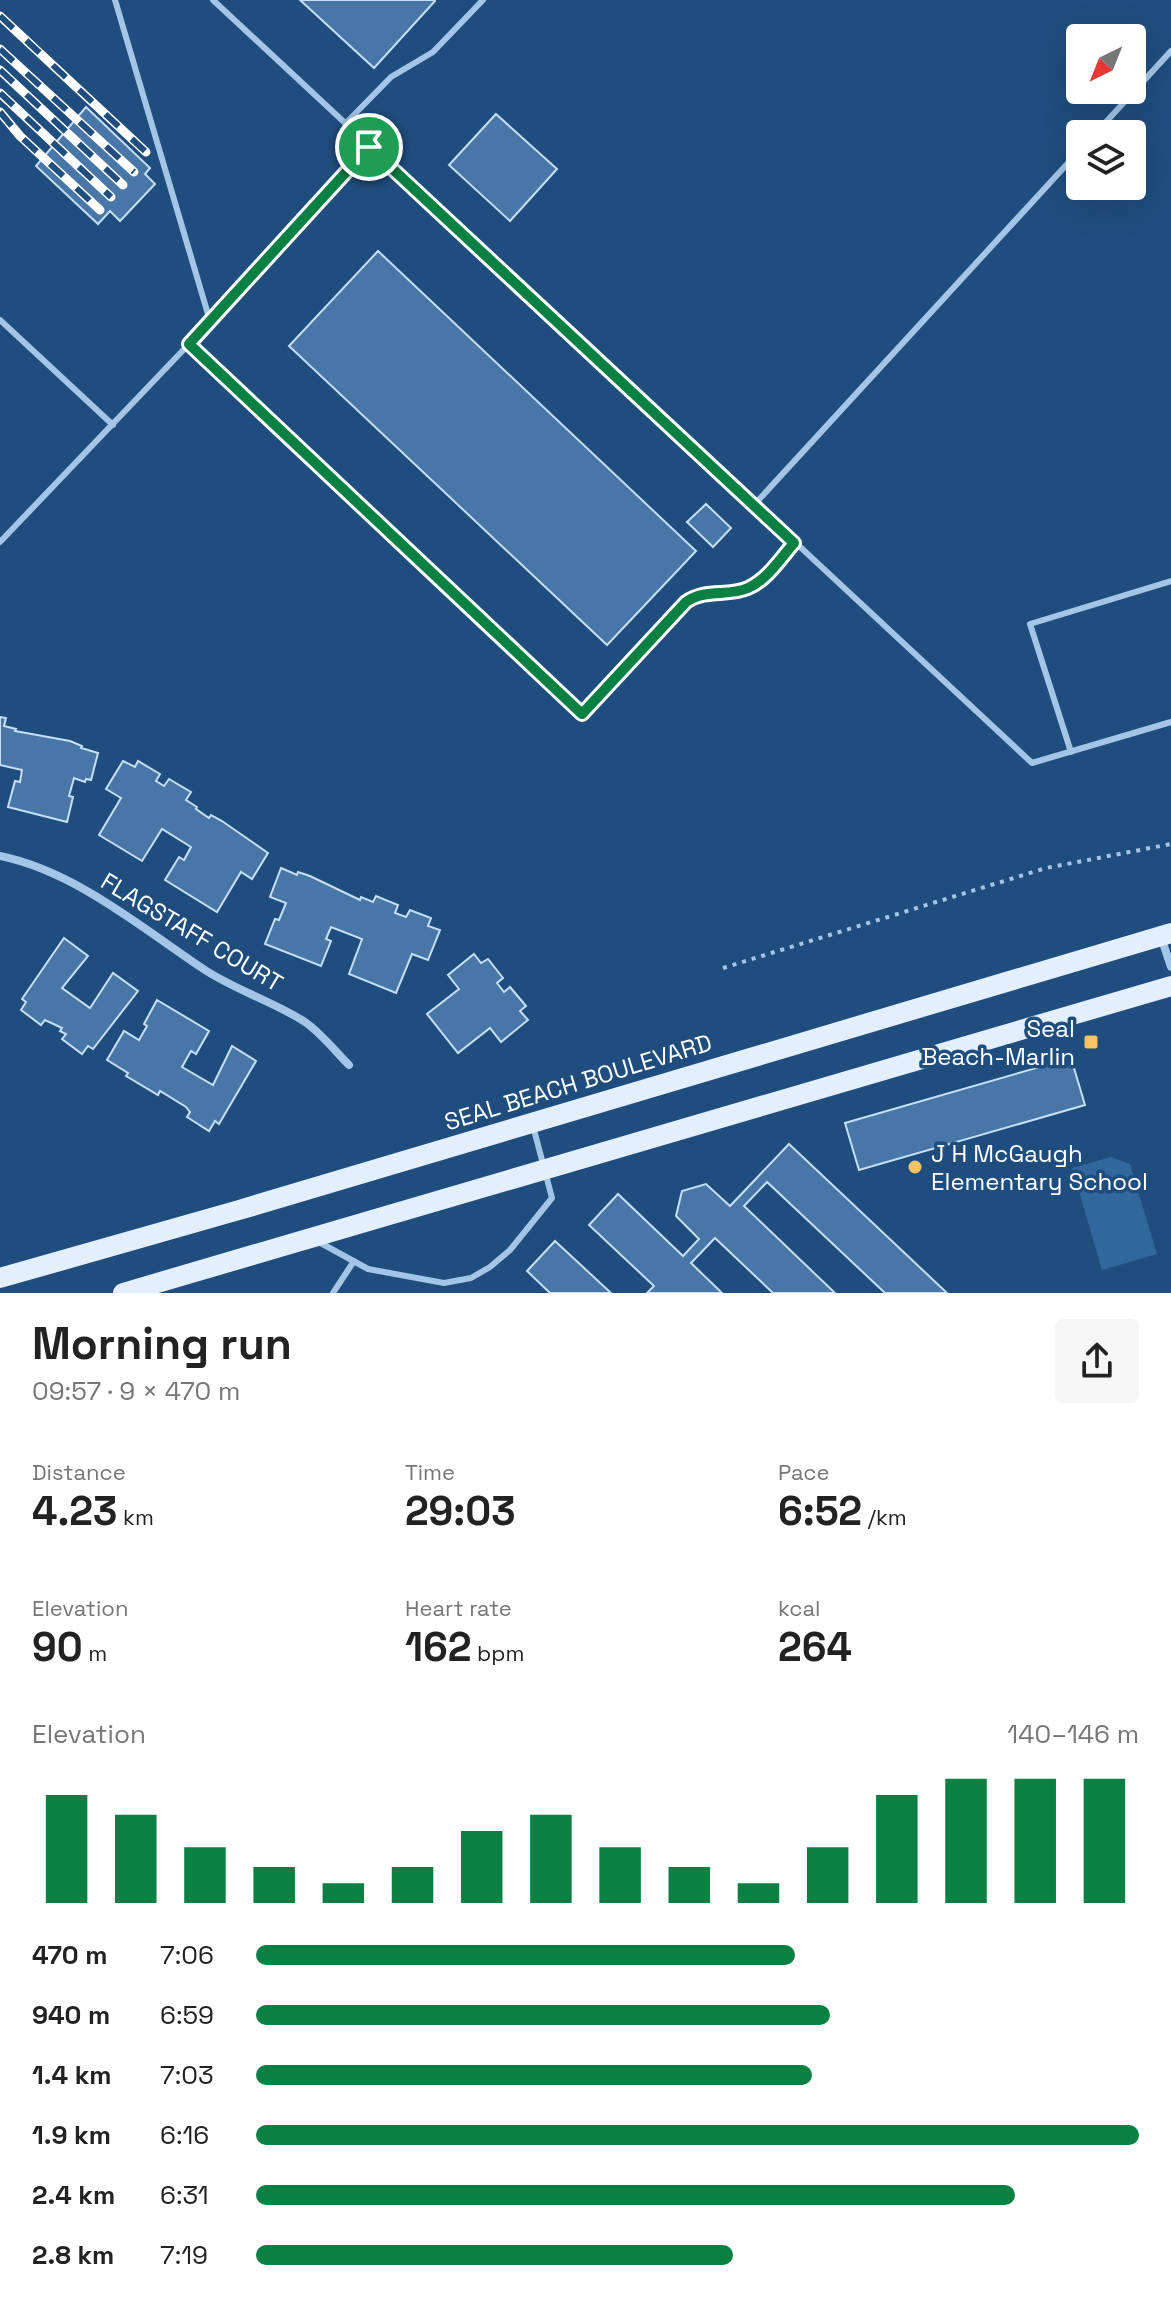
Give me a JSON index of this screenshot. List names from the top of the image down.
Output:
{
  "streets": {
    "main road": ["SEAL BEACH BOULEVARD"],
    "street": ["FLAGSTAFF COURT"]
  },
  "places": {
    "transit": ["Seal Beach-Marlin"],
    "other": ["J H McGaugh Elementary School"]
  },
  "north": "bottom left",
  "page": {
    "heading": ["Morning run", "09:57 · 9 × 470 m"],
    "stats": [
      ["Distance", "4.23 km"],
      ["Time", "29:03"],
      ["Pace", "6:52 /km"],
      ["Elevation", "90 m"],
      ["Heart rate", "162 bpm"],
      ["kcal", "264"]
    ],
    "chart": ["Elevation", "140–146 m"],
    "list": [
      {
        "name": "470 m",
        "note": "7:06"
      },
      {
        "name": "940 m",
        "note": "6:59"
      },
      {
        "name": "1.4 km",
        "note": "7:03"
      },
      {
        "name": "1.9 km",
        "note": "6:16"
      },
      {
        "name": "2.4 km",
        "note": "6:31"
      },
      {
        "name": "2.8 km",
        "note": "7:19"
      }
    ]
  }
}
